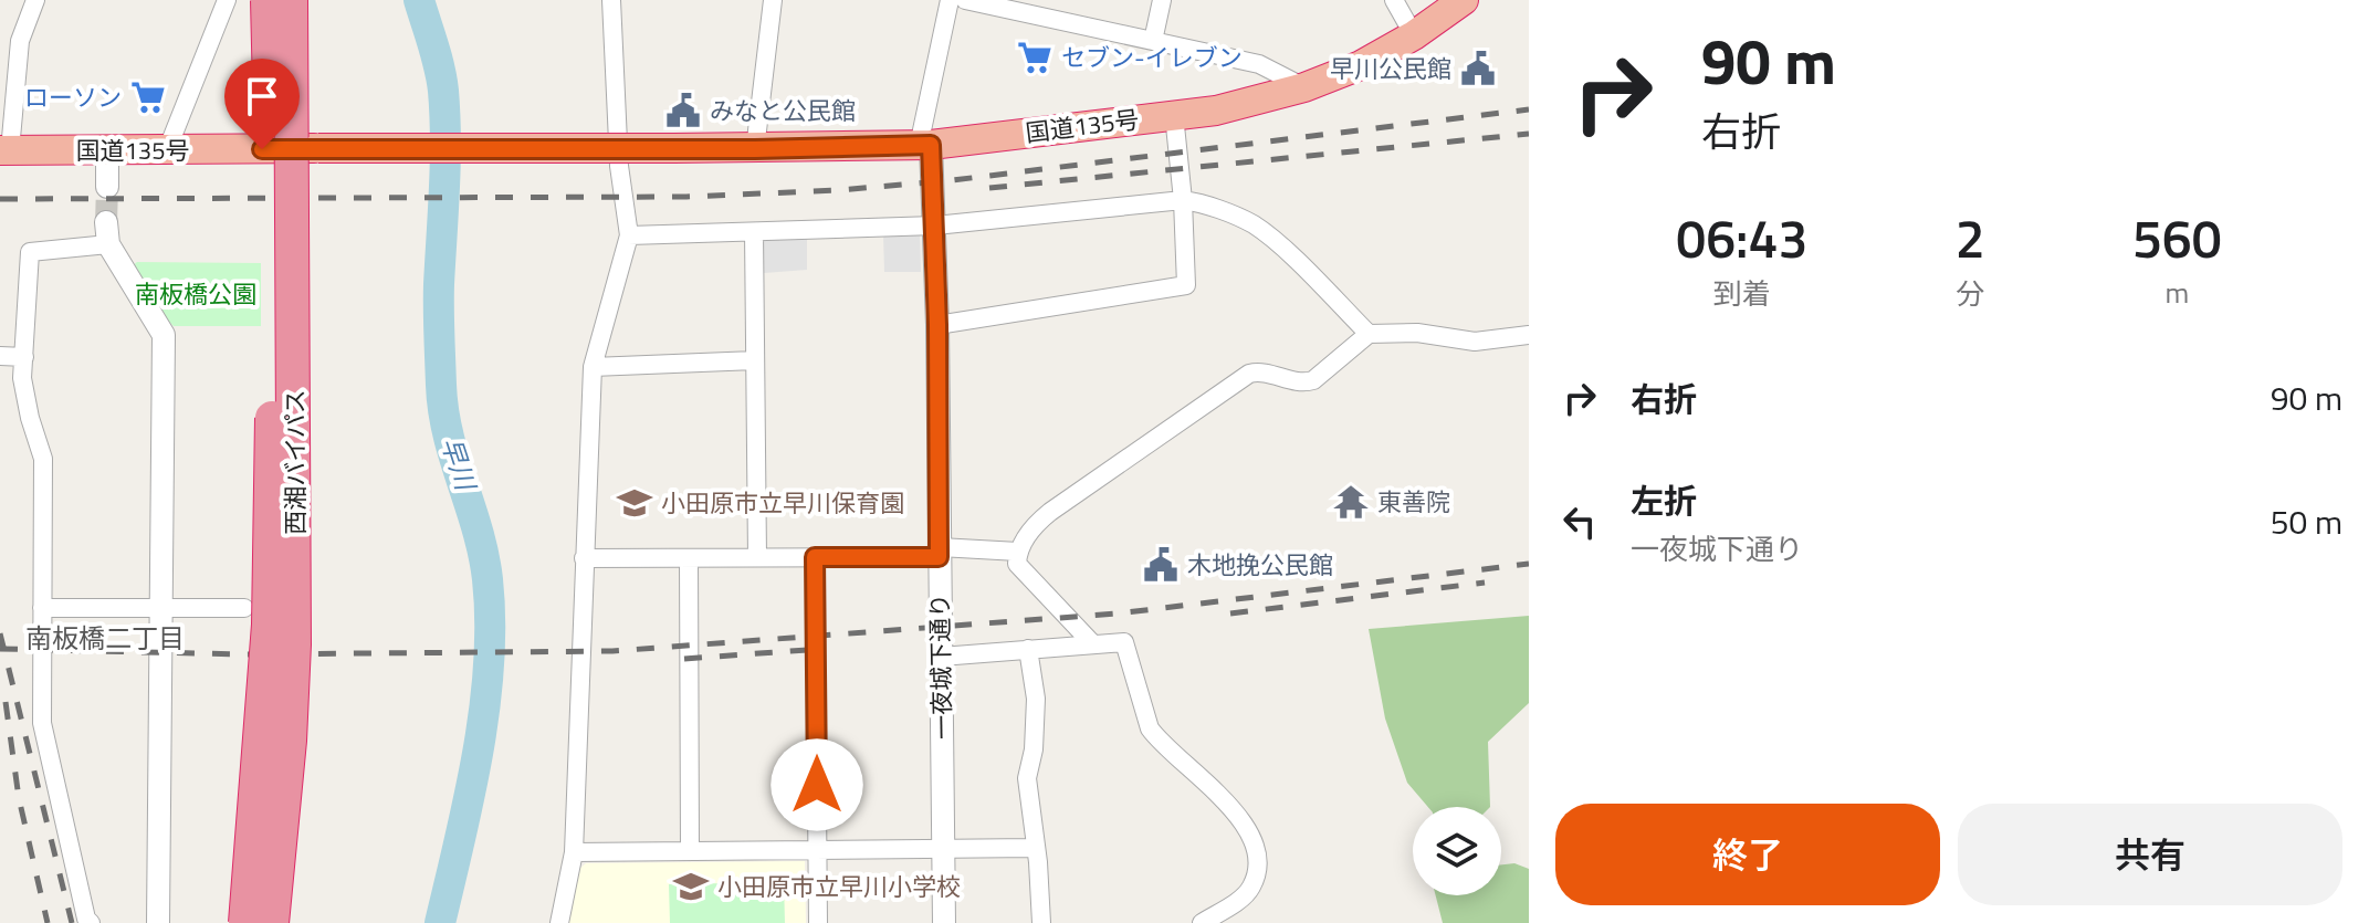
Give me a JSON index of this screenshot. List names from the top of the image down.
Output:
{
  "streets": {
    "highway": ["国道135号", "西湘バイパス"],
    "street": ["一夜城下通り"]
  },
  "crossings": [
    ["国道135号", "一夜城下通り"]
  ],
  "districts": ["南板橋二丁目"],
  "water": ["早川"],
  "parks": ["南板橋公園"],
  "places": {
    "supermarket": ["セブン-イレブン", "ローソン"],
    "public building": ["早川公民館", "みなと公民館", "木地挽公民館"],
    "temple": ["東善院"],
    "school or university": ["小田原市立早川保育園", "小田原市立早川小学校"]
  },
  "page": {
    "turn": ["90 m", "右折"],
    "eta": [
      "06:43",
      "到着",
      "2",
      "分",
      "560",
      "m"
    ],
    "list": [
      {
        "name": "右折",
        "value": "90 m"
      },
      {
        "name": "左折",
        "note": "一夜城下通り",
        "value": "50 m"
      }
    ],
    "buttons": ["終了", "共有"]
  }
}
